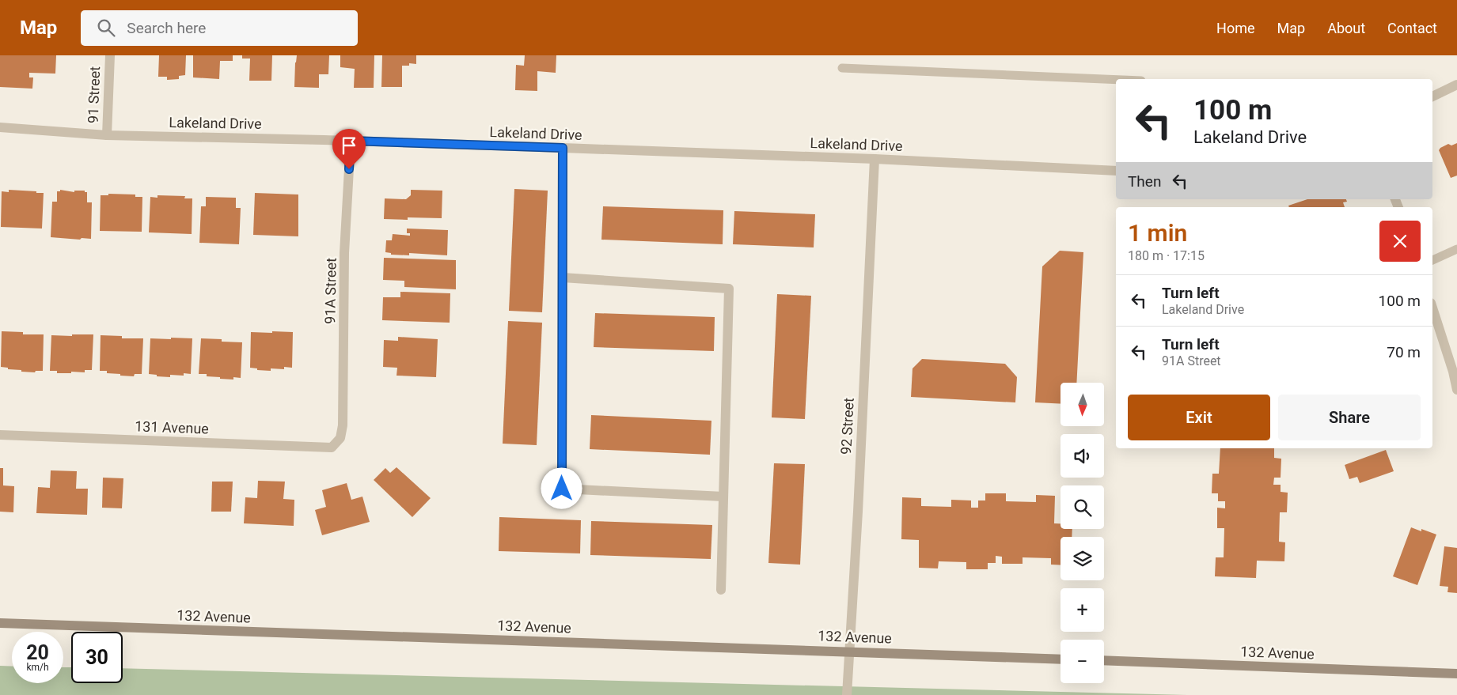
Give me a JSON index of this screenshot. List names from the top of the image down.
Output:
{
  "streets": {
    "main road": ["132 Avenue"],
    "street": [
      "91 Street",
      "Lakeland Drive",
      "91A Street",
      "92 Street",
      "131 Avenue"
    ]
  },
  "crossings": [
    ["91 Street", "Lakeland Drive"],
    ["Lakeland Drive", "91A Street"],
    ["Lakeland Drive", "92 Street"],
    ["91A Street", "131 Avenue"],
    ["92 Street", "132 Avenue"]
  ],
  "north": "bottom",
  "page": {
    "header": "Map",
    "search": "Search here",
    "nav": [
      "Home",
      "Map",
      "About",
      "Contact"
    ],
    "turn": ["100 m", "Lakeland Drive"],
    "then": "Then",
    "heading": ["1 min", "180 m · 17:15"],
    "list": [
      {
        "name": "Turn left",
        "note": "Lakeland Drive",
        "value": "100 m"
      },
      {
        "name": "Turn left",
        "note": "91A Street",
        "value": "70 m"
      }
    ],
    "map_buttons": ["+", "−"],
    "buttons": ["Exit", "Share"],
    "speed": "20 km/h",
    "limit": "30"
  }
}
